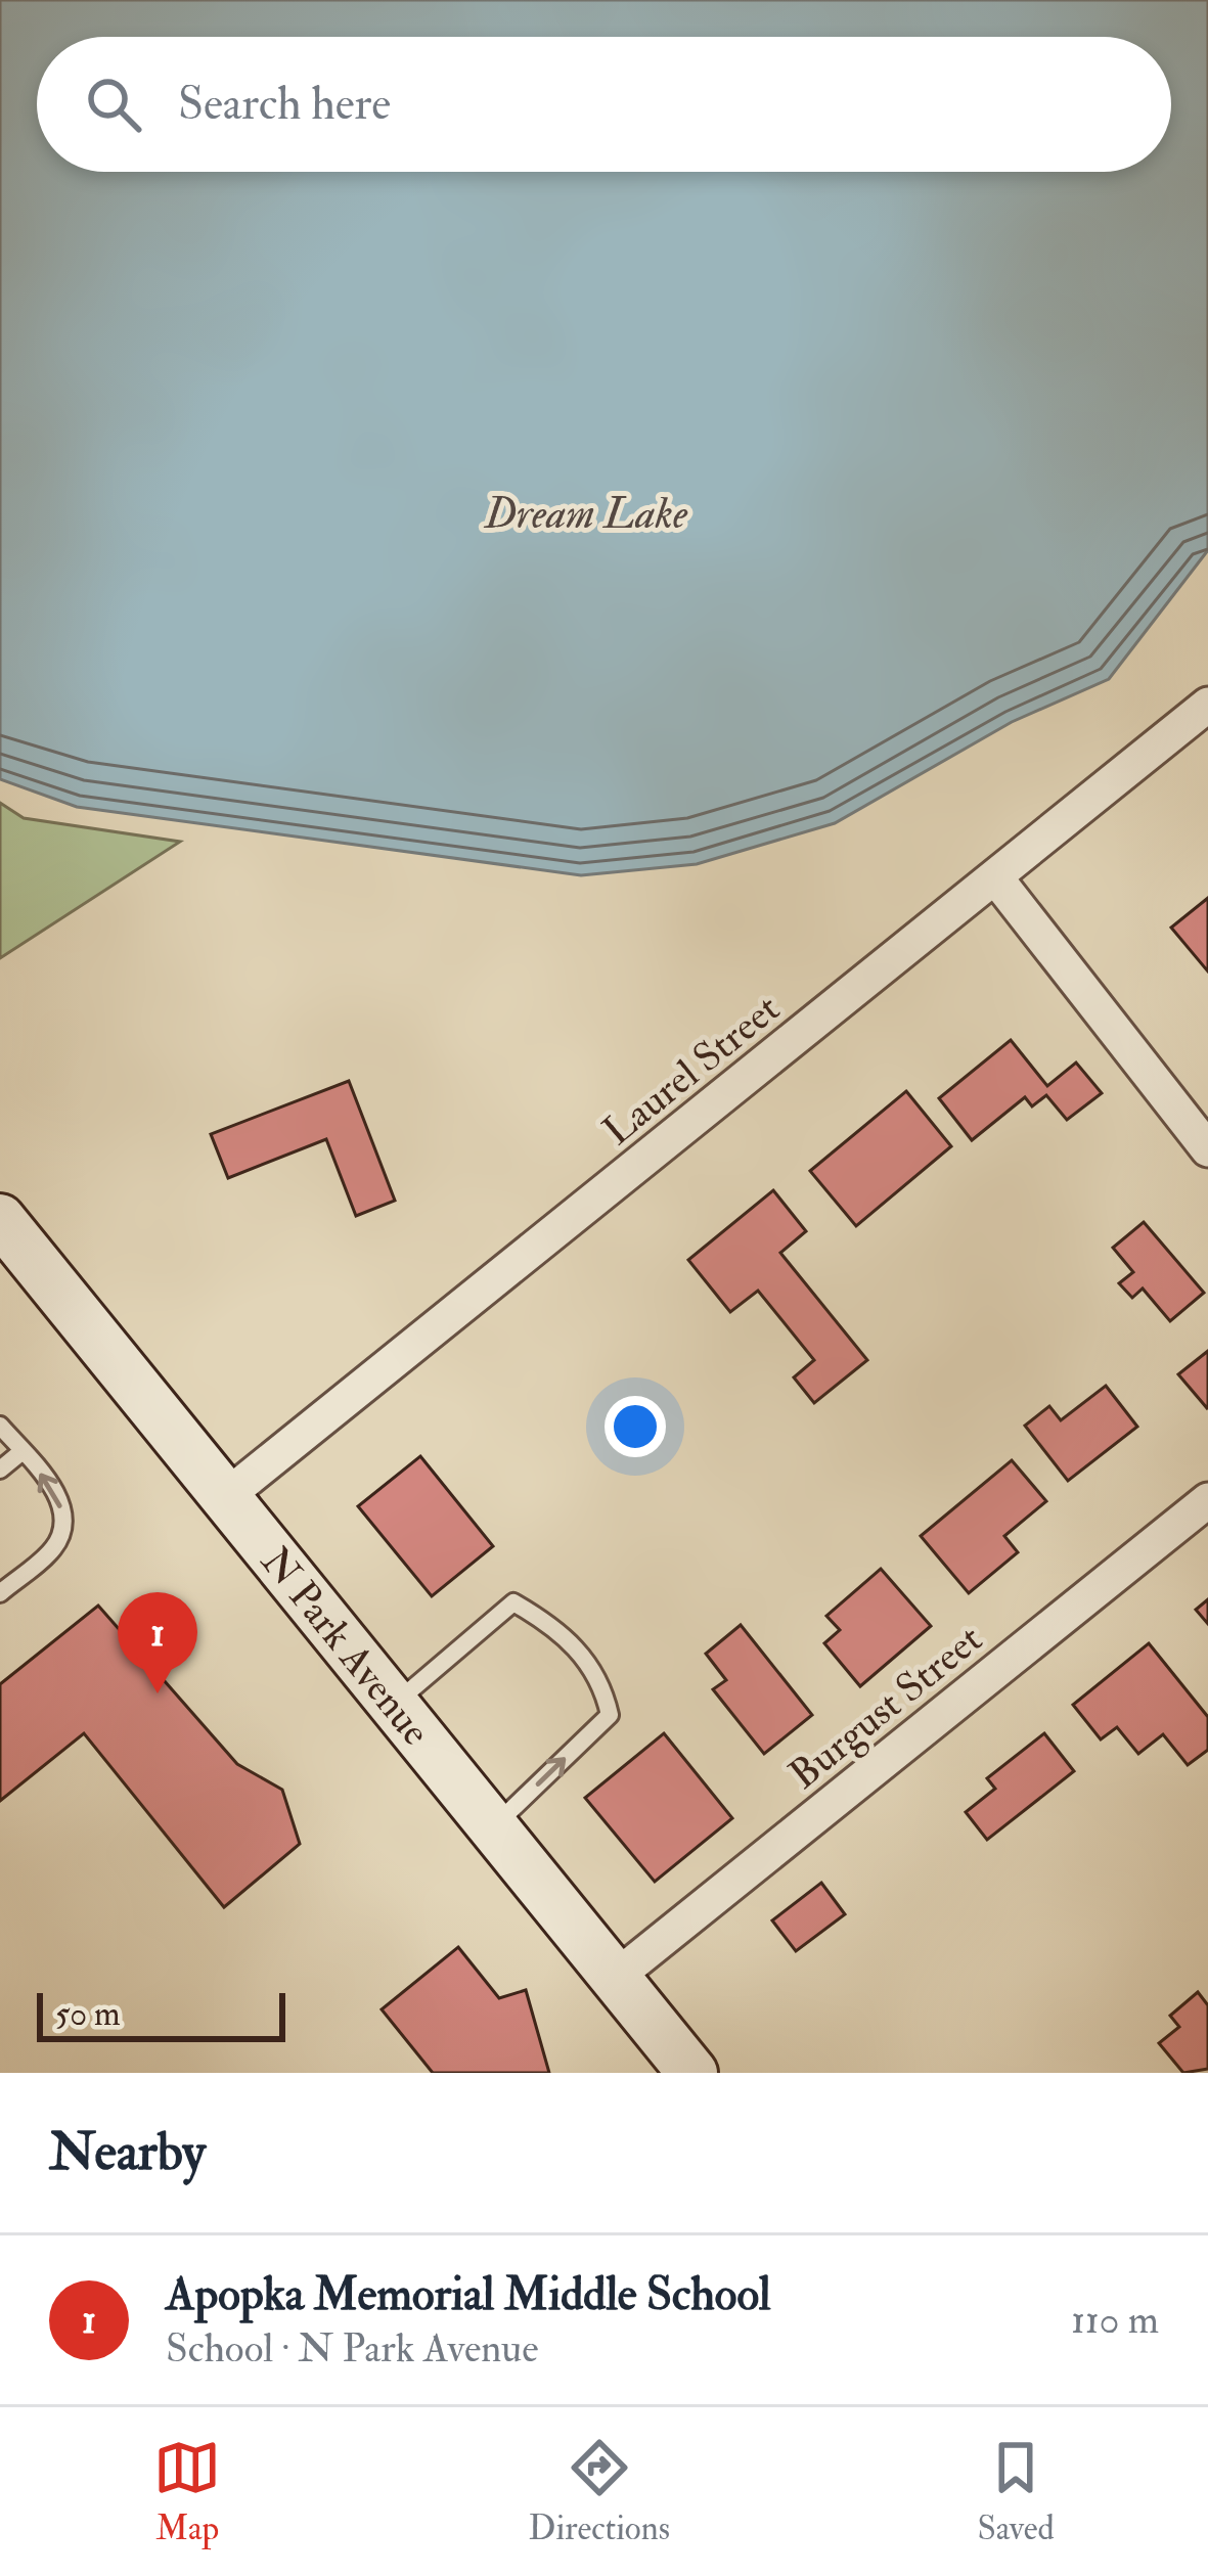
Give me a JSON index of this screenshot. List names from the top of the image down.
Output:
{
  "streets": {
    "main road": ["N Park Avenue"],
    "street": ["Laurel Street", "Burgust Street"]
  },
  "crossings": [
    ["Laurel Street", "N Park Avenue"],
    ["N Park Avenue", "Burgust Street"]
  ],
  "water": ["Dream Lake"],
  "scale_bar": "50 m",
  "page": {
    "search": "Search here",
    "pins": "1",
    "scale": "50 m",
    "heading": "Nearby",
    "list": [
      {
        "mark": "1",
        "name": "Apopka Memorial Middle School",
        "note": "School · N Park Avenue",
        "value": "110 m"
      }
    ],
    "nav": ["Map", "Directions", "Saved"]
  }
}
